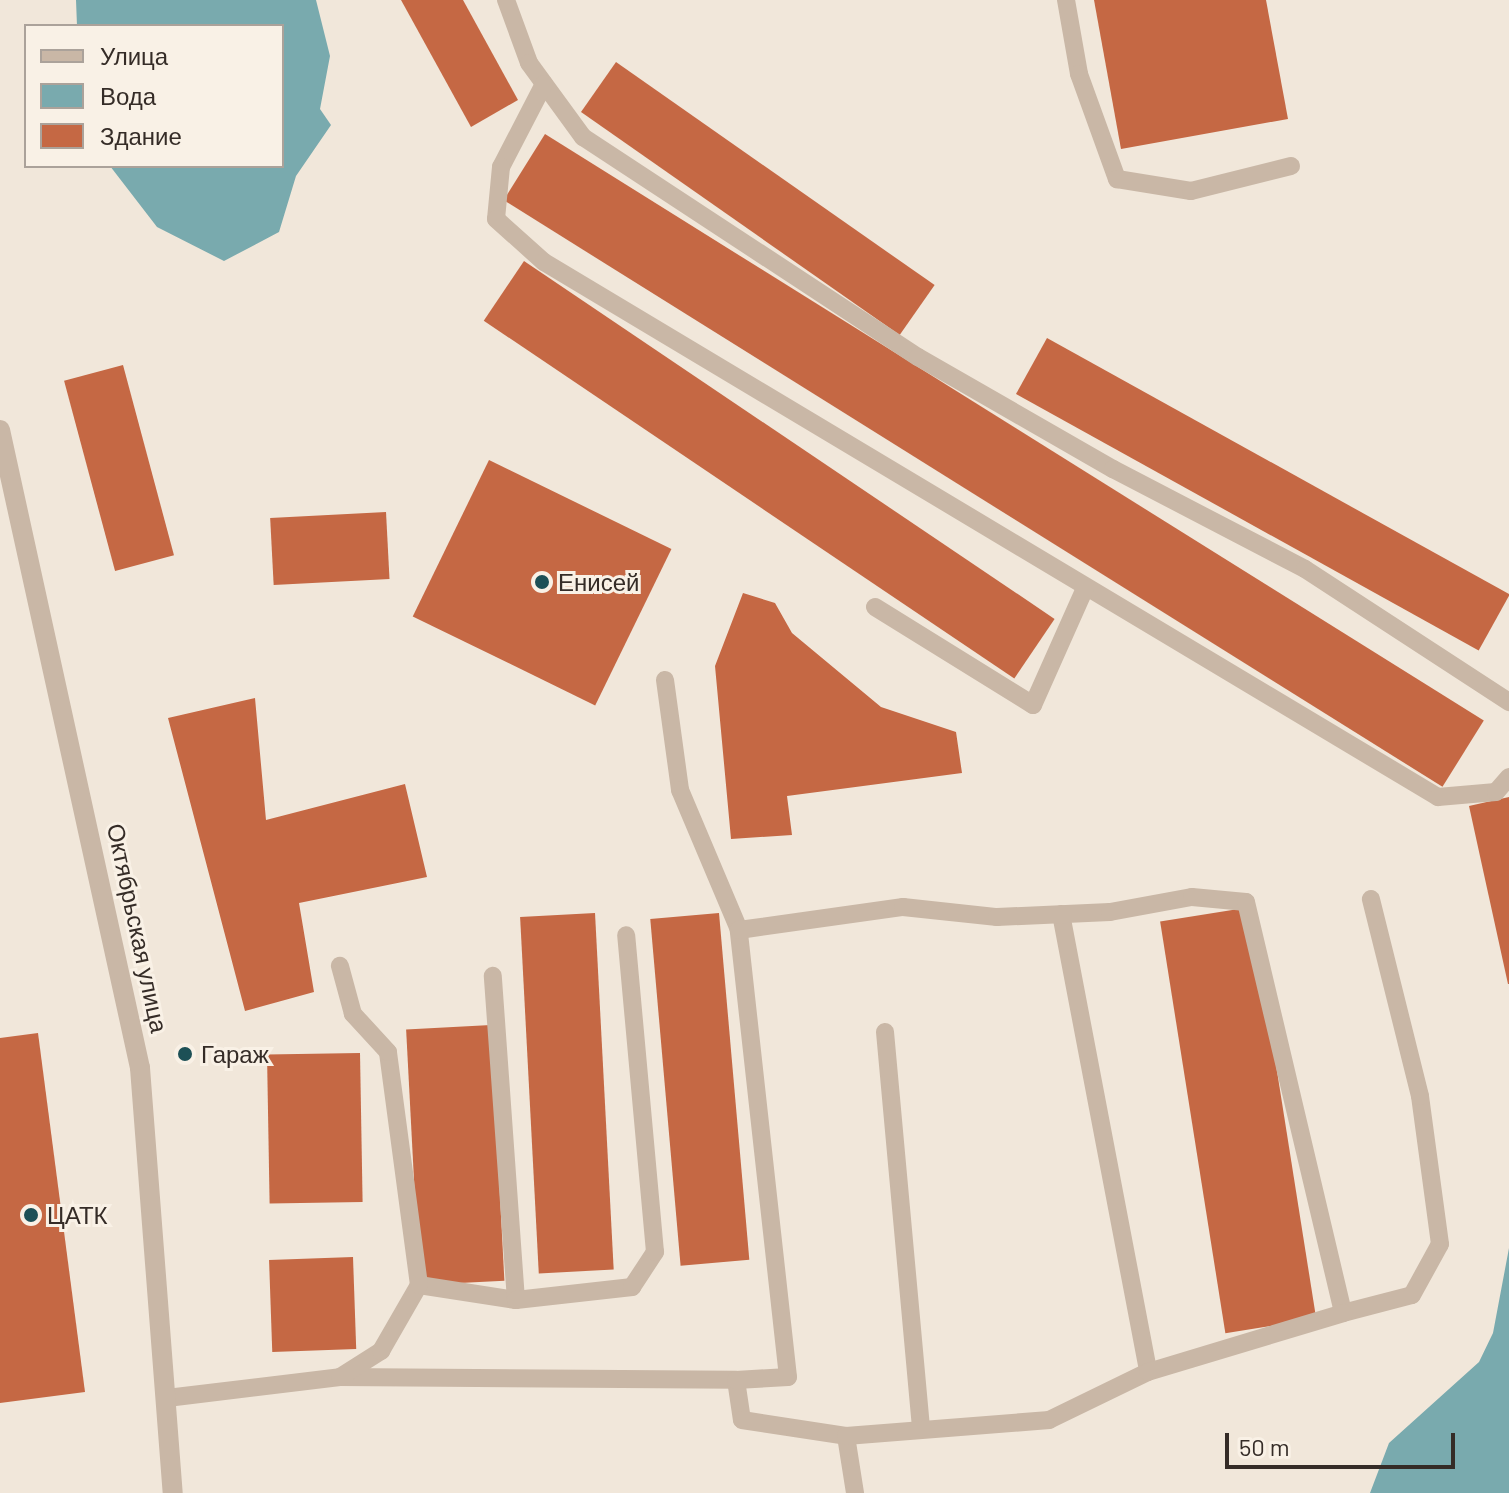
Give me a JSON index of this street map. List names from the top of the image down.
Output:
{
  "streets": {
    "street": ["Октябрьская улица"]
  },
  "places": ["Енисей", "Гараж", "ЦАТК"],
  "legend": ["Улица", "Вода", "Здание"],
  "scale_bar": "50 m"
}
